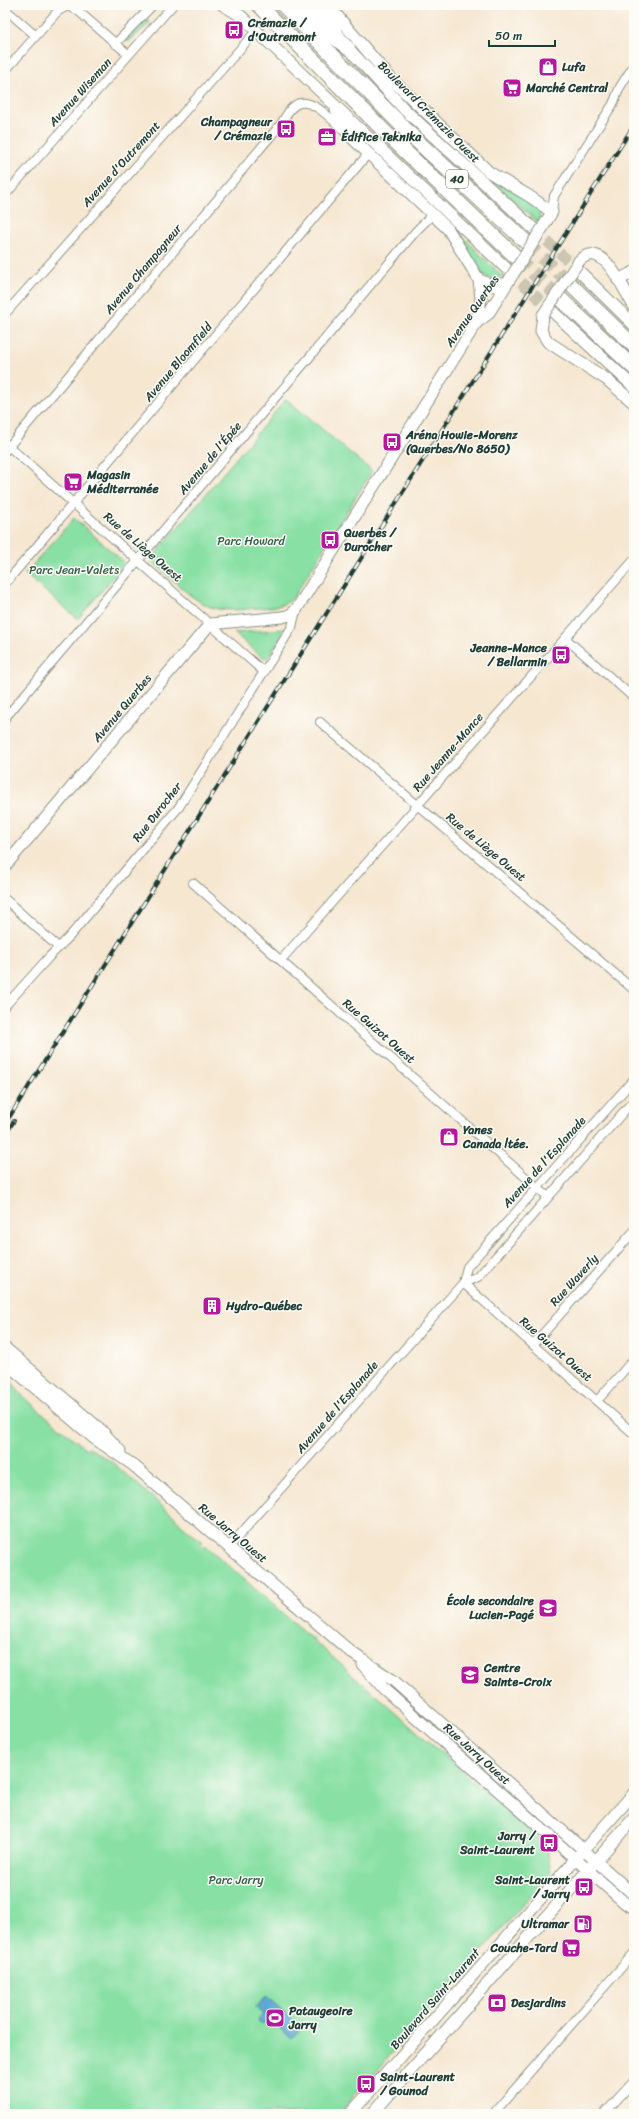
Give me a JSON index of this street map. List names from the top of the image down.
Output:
{
  "streets": {
    "highway": ["40"],
    "main road": [
      "Boulevard Crémazie Ouest",
      "Avenue Querbes",
      "Rue Jarry Ouest",
      "Boulevard Saint-Laurent"
    ],
    "street": [
      "Avenue Wiseman",
      "Avenue d'Outremont",
      "Avenue Champagneur",
      "Avenue Bloomfield",
      "Avenue de l'Épée",
      "Rue de Liège Ouest",
      "Rue Jeanne-Mance",
      "Rue Durocher",
      "Rue Guizot Ouest",
      "Avenue de l'Esplanade",
      "Rue Waverly"
    ]
  },
  "crossings": [
    ["Boulevard Crémazie Ouest", "Avenue Querbes"],
    ["Avenue Champagneur", "Rue de Liège Ouest"],
    ["Avenue Querbes", "Rue de Liège Ouest"],
    ["Avenue Querbes", "Rue Durocher"],
    ["Avenue Bloomfield", "Rue de Liège Ouest"],
    ["Avenue de l'Épée", "Rue de Liège Ouest"],
    ["Rue de Liège Ouest", "Rue Jeanne-Mance"],
    ["Rue de Liège Ouest", "Rue Durocher"],
    ["Rue Jeanne-Mance", "Rue Guizot Ouest"],
    ["Rue Guizot Ouest", "Avenue de l'Esplanade"],
    ["Rue Guizot Ouest", "Rue Waverly"],
    ["Avenue de l'Esplanade", "Rue Jarry Ouest"],
    ["Rue Jarry Ouest", "Boulevard Saint-Laurent"]
  ],
  "parks": ["Parc Howard", "Parc Jean-Valets", "Parc Jarry"],
  "places": {
    "bus stop": [
      "Crémazie / d'Outremont",
      "Champagneur / Crémazie",
      "Aréna Howie-Morenz (Querbes/No 8650)",
      "Querbes / Durocher",
      "Jeanne-Mance / Bellarmin",
      "Jarry / Saint-Laurent",
      "Saint-Laurent / Jarry",
      "Saint-Laurent / Gounod"
    ],
    "shop": ["Lufa", "Yanes Canada ltée."],
    "supermarket": ["Marché Central", "Magasin Méditerranée", "Couche-Tard"],
    "office": ["Édifice Teknika"],
    "building": ["Hydro-Québec"],
    "school or university": ["École secondaire Lucien-Pagé", "Centre Sainte-Croix"],
    "fuel station": ["Ultramar"],
    "bank": ["Desjardins"],
    "sports": ["Pataugeoire Jarry"]
  },
  "scale_bar": "50 m"
}
